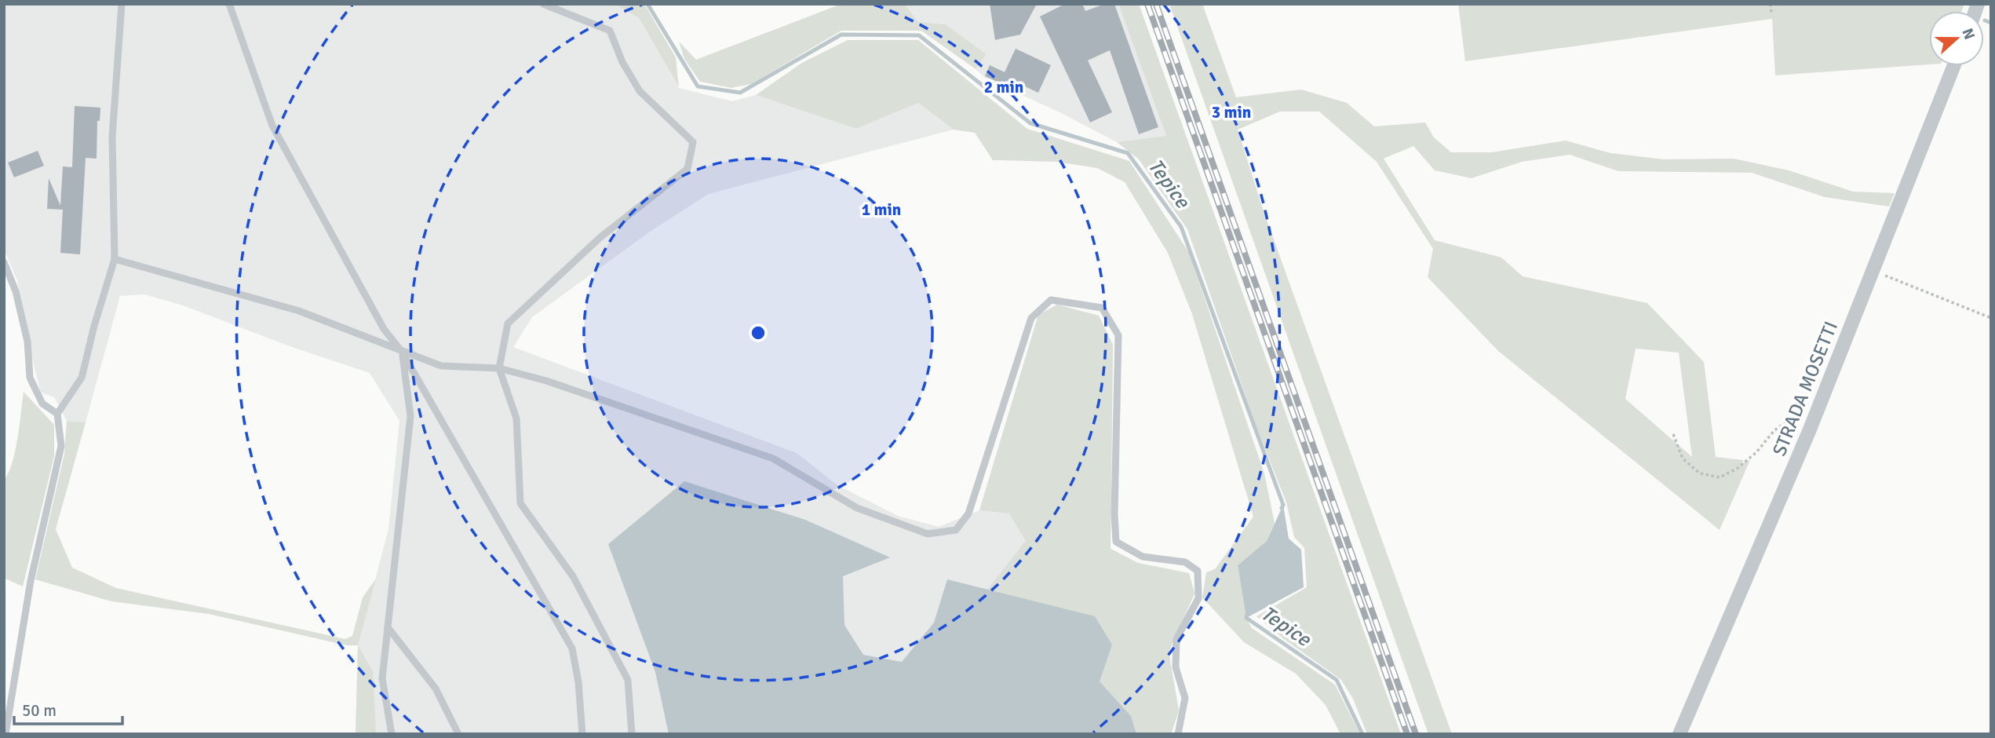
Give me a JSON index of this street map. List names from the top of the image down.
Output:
{
  "streets": {
    "street": ["STRADA MOSETTI"]
  },
  "water": ["Tepice"],
  "scale_bar": "50 m",
  "north": "right",
  "rings": ["2 min", "3 min", "1 min"]
}
